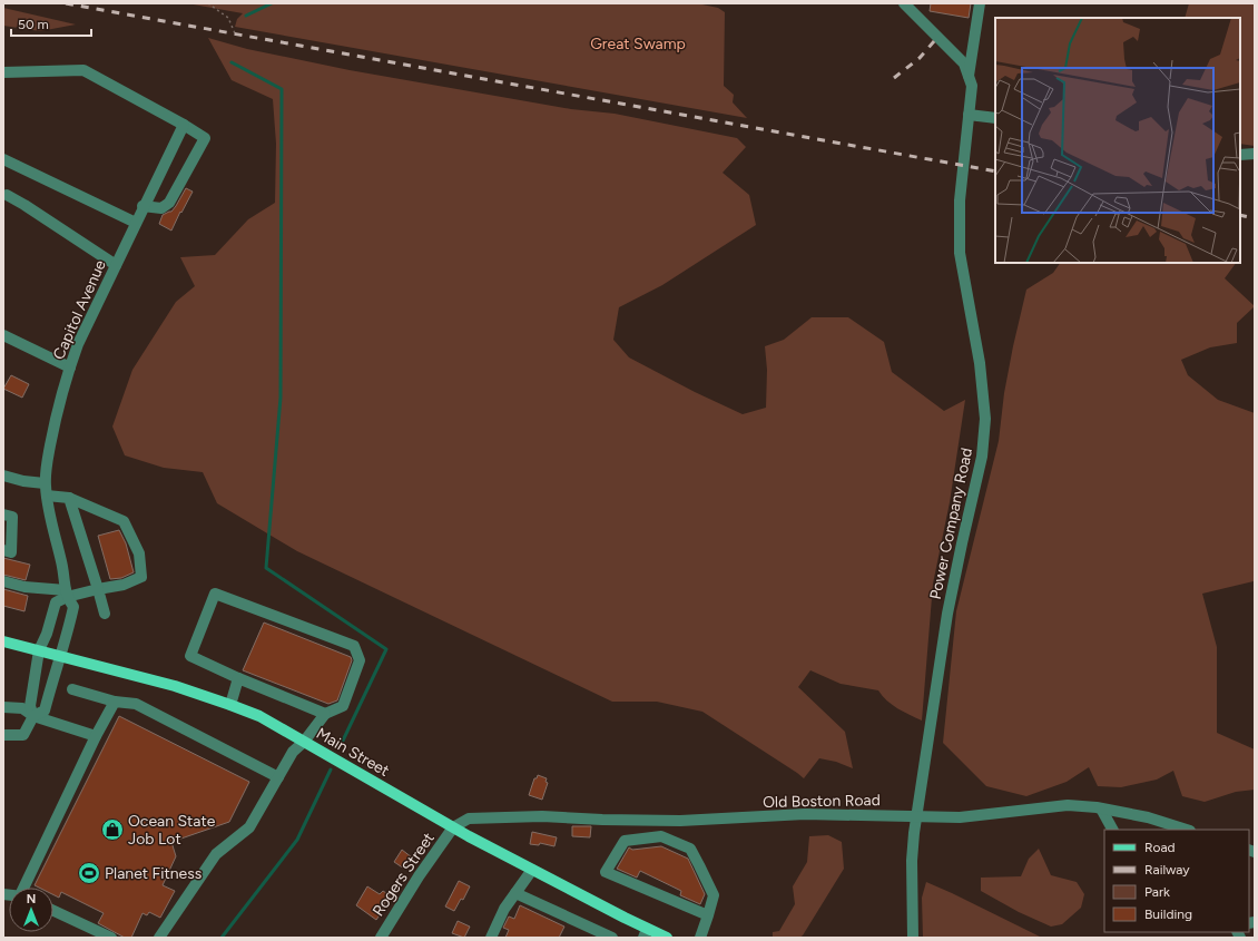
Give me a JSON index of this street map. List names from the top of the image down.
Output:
{
  "streets": {
    "main road": ["Main Street"],
    "street": [
      "Capitol Avenue",
      "Power Company Road",
      "Old Boston Road",
      "Rogers Street"
    ]
  },
  "crossings": [
    ["Capitol Avenue", "Main Street"],
    ["Power Company Road", "Old Boston Road"],
    ["Main Street", "Old Boston Road"],
    ["Main Street", "Rogers Street"],
    ["Old Boston Road", "Rogers Street"]
  ],
  "parks": ["Great Swamp"],
  "places": {
    "shop": ["Ocean State Job Lot"],
    "sports": ["Planet Fitness"]
  },
  "legend": [
    "Road",
    "Railway",
    "Park",
    "Building"
  ],
  "scale_bar": "50 m",
  "north": "top"
}
